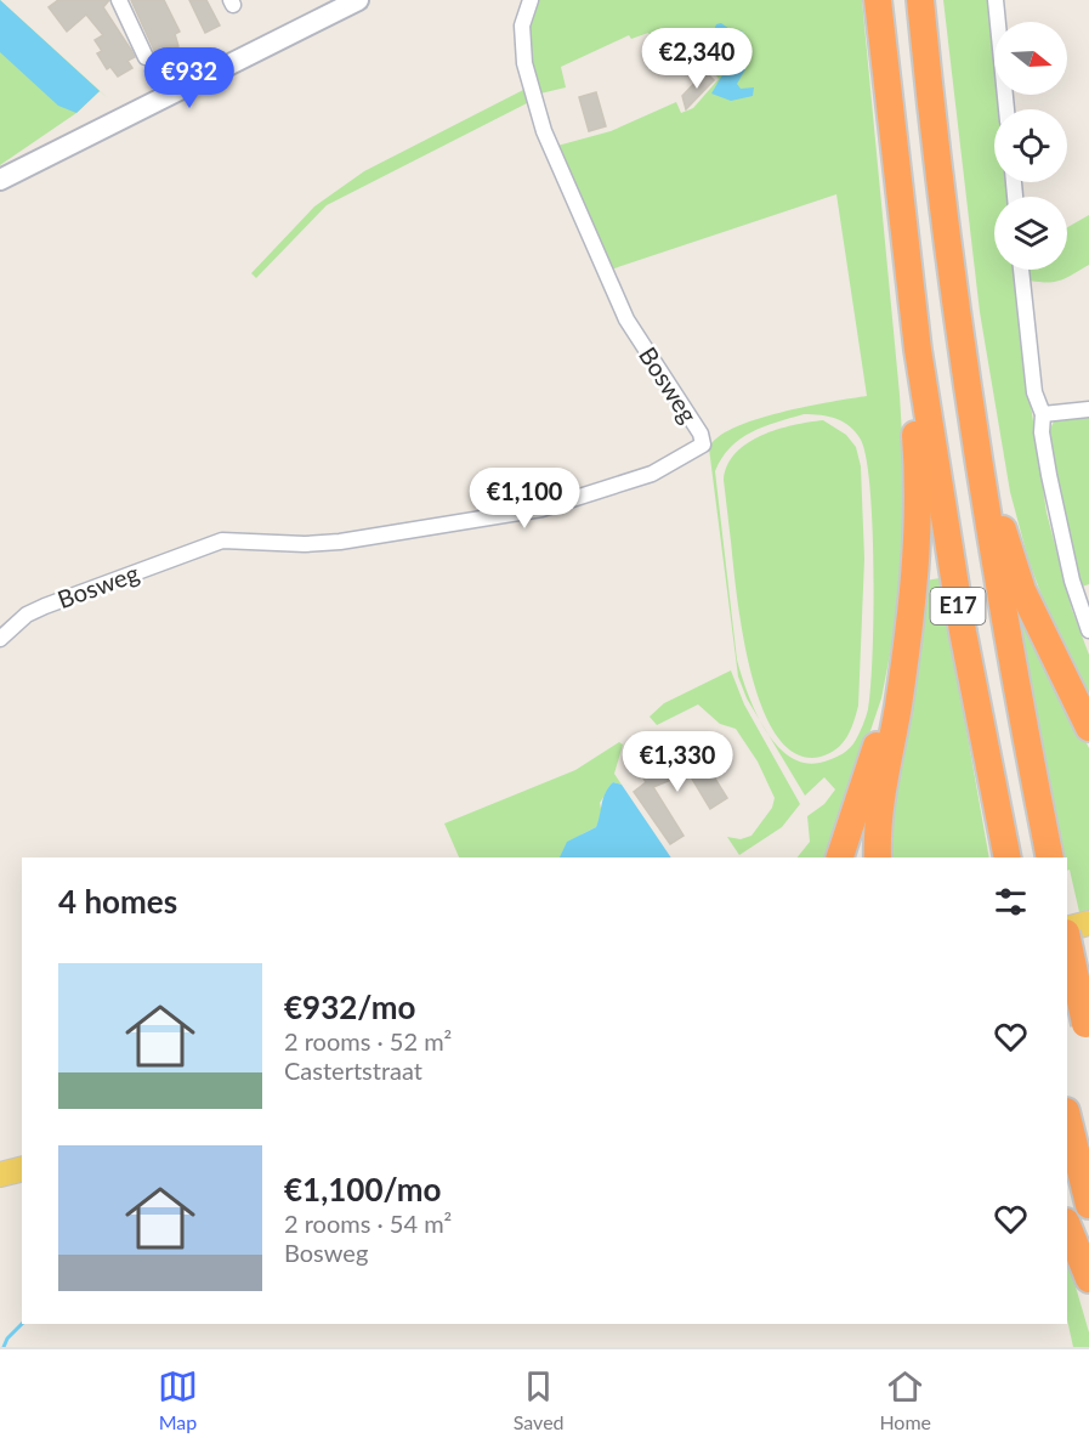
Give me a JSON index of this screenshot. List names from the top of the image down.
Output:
{
  "streets": {
    "highway": ["E17"],
    "street": ["Bosweg"]
  },
  "north": "right",
  "page": {
    "price": [
      "€2,340",
      "€932",
      "€1,100",
      "€1,330"
    ],
    "heading": "4 homes",
    "list": [
      {
        "name": "€932/mo",
        "note": "2 rooms · 52 m² · Castertstraat"
      },
      {
        "name": "€1,100/mo",
        "note": "2 rooms · 54 m² · Bosweg"
      }
    ],
    "tabs": ["Map", "Saved", "Home"]
  }
}
